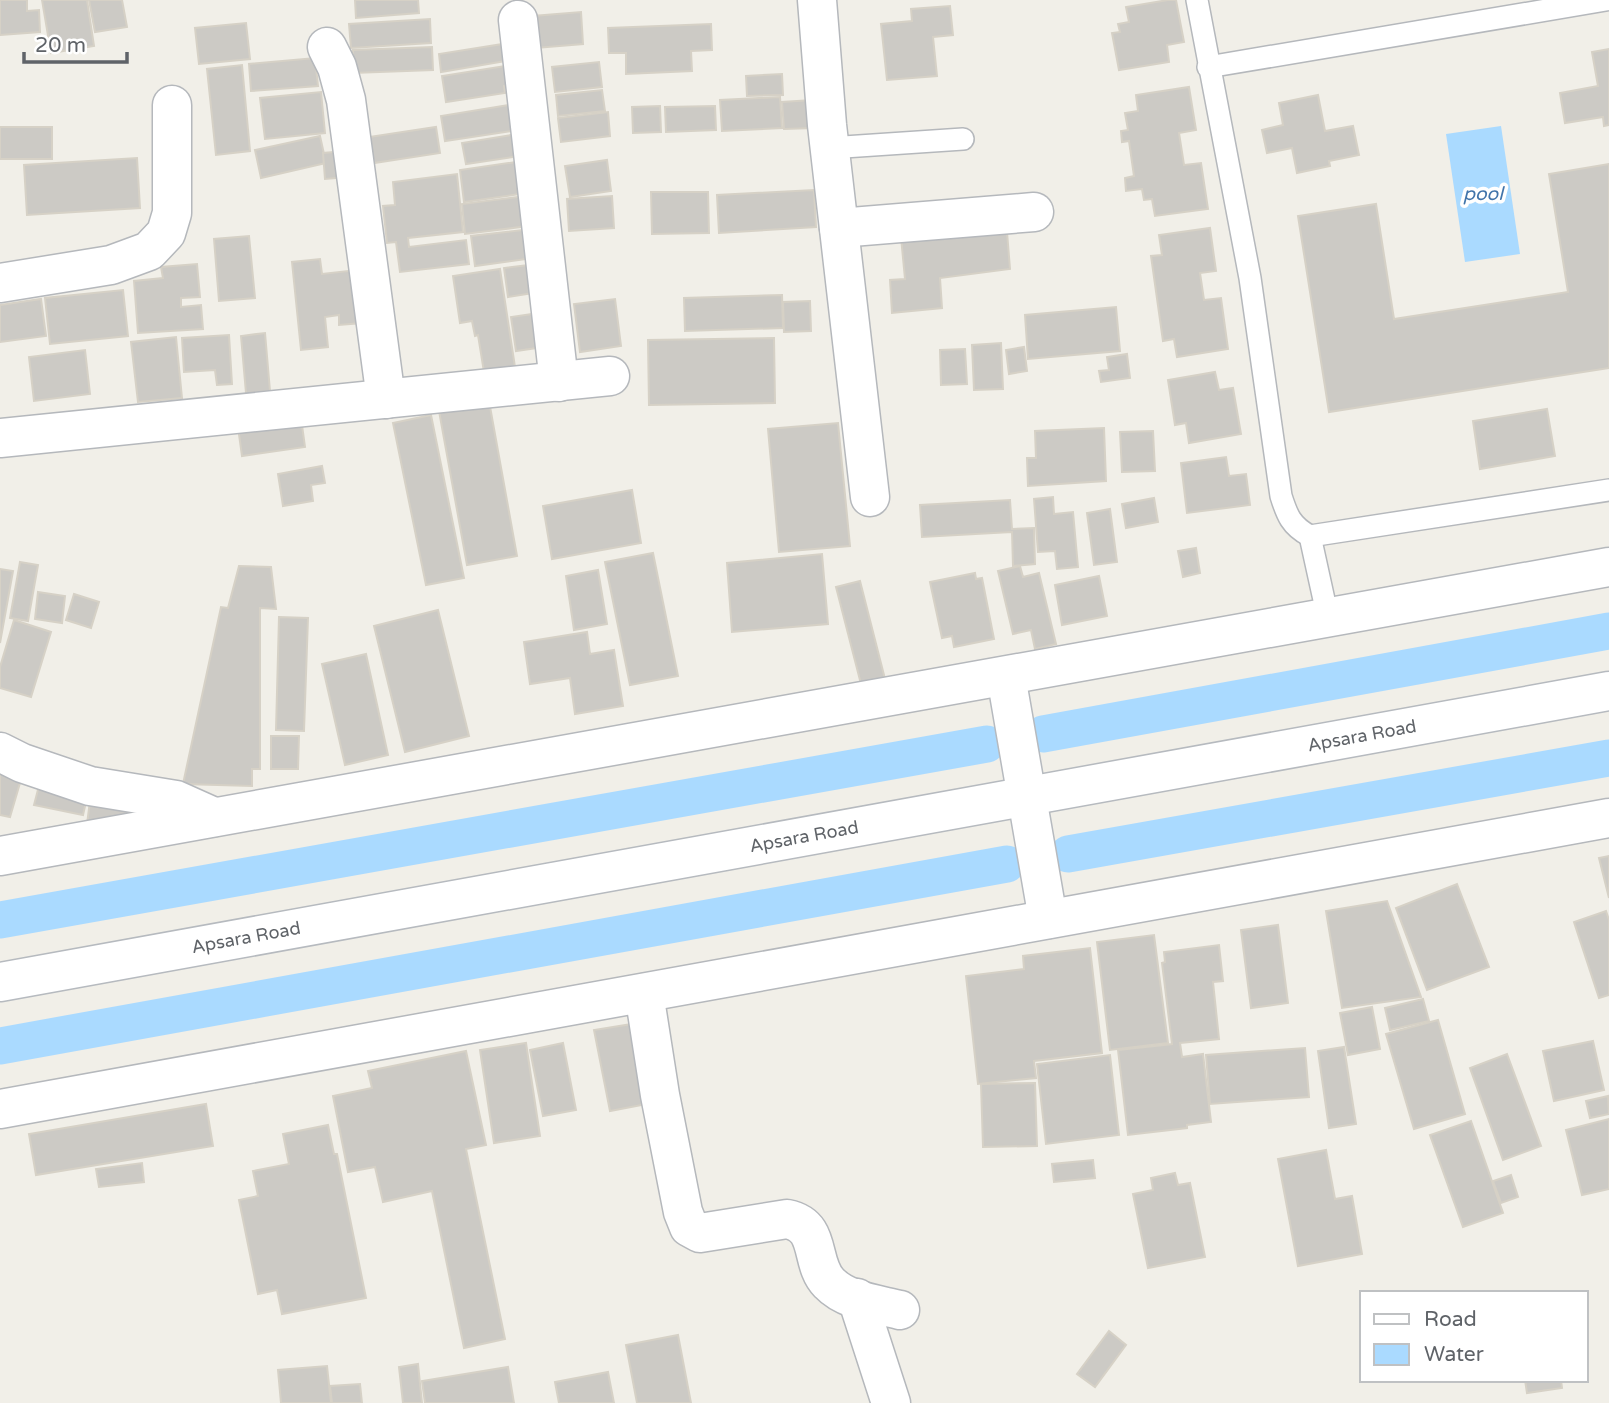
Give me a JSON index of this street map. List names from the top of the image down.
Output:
{
  "streets": {
    "street": ["Apsara Road"]
  },
  "water": ["pool"],
  "legend": ["Road", "Water"],
  "scale_bar": "20 m"
}
